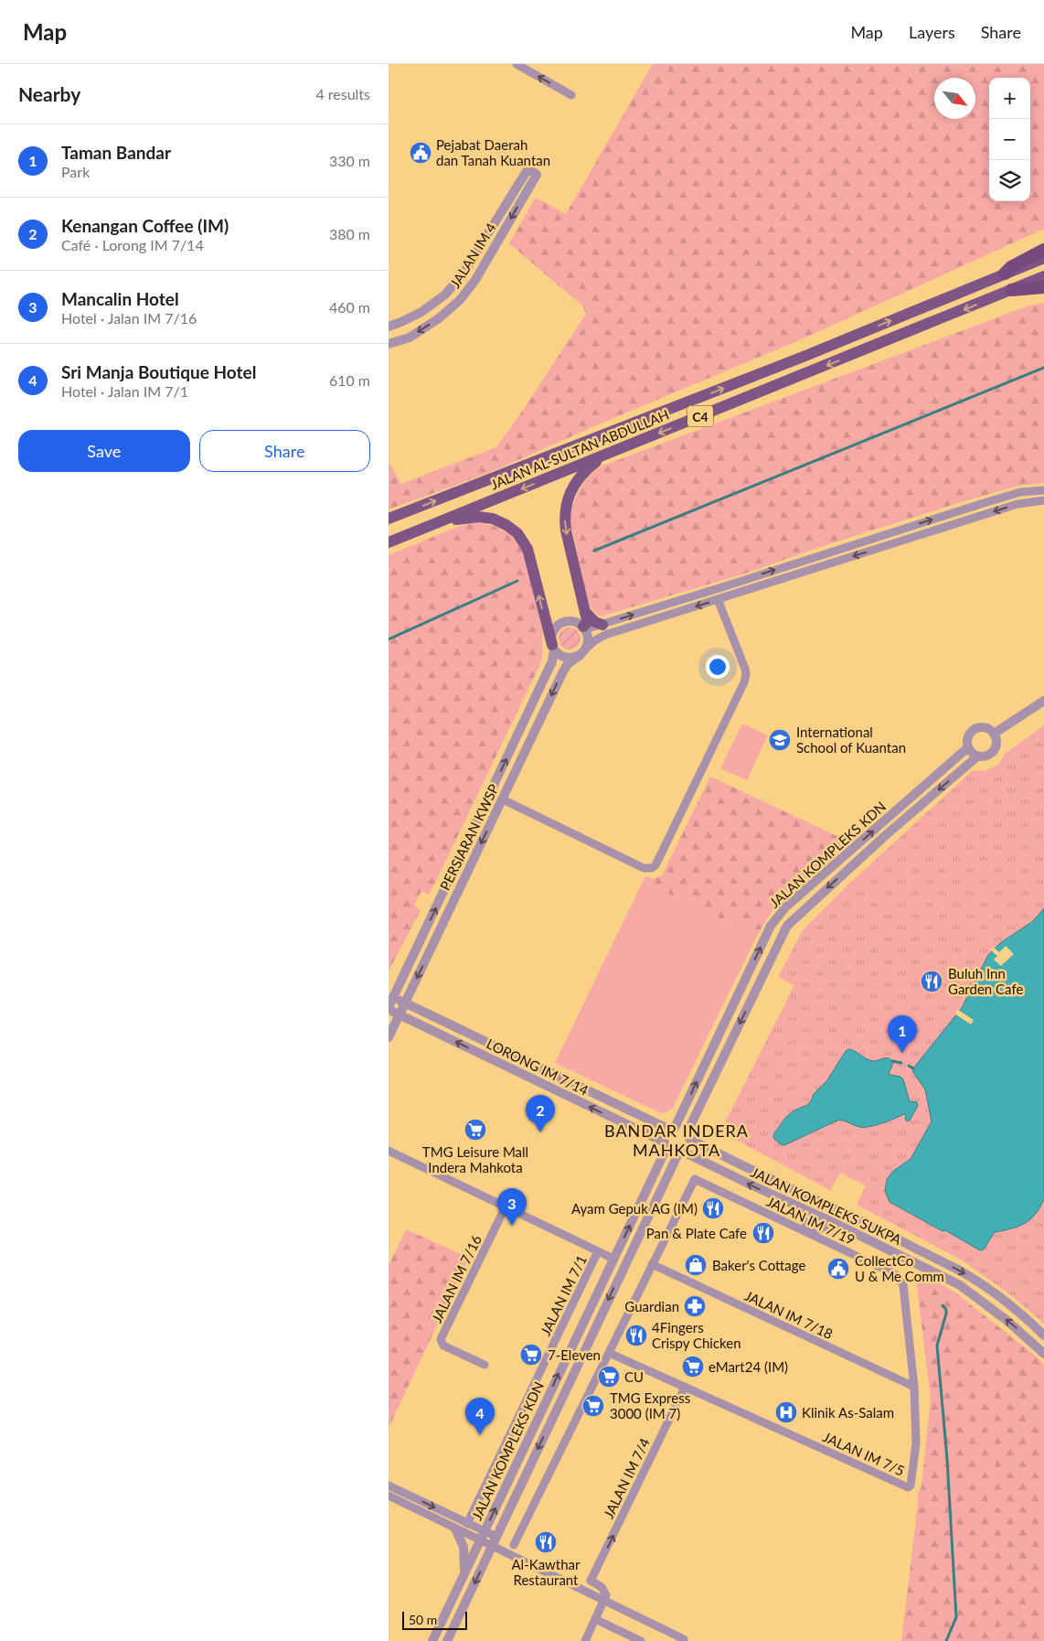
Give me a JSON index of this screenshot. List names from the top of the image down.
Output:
{
  "streets": {
    "main road": ["C4", "JALAN AL-SULTAN ABDULLAH"],
    "street": [
      "JALAN IM 4",
      "PERSIARAN KWSP",
      "JALAN KOMPLEKS KDN",
      "LORONG IM 7/14",
      "JALAN KOMPLEKS SUKPA",
      "JALAN IM 7/19",
      "JALAN IM 7/16",
      "JALAN IM 7/1",
      "JALAN IM 7/18",
      "JALAN IM 7/5",
      "JALAN IM 7/4"
    ]
  },
  "crossings": [
    ["PERSIARAN KWSP", "LORONG IM 7/14"],
    ["JALAN KOMPLEKS KDN", "LORONG IM 7/14"],
    ["JALAN KOMPLEKS KDN", "JALAN KOMPLEKS SUKPA"],
    ["LORONG IM 7/14", "JALAN KOMPLEKS SUKPA"],
    ["JALAN IM 7/19", "JALAN IM 7/18"],
    ["JALAN IM 7/19", "JALAN IM 7/5"],
    ["JALAN IM 7/5", "JALAN IM 7/4"]
  ],
  "one_way": ["JALAN IM 7/4"],
  "districts": ["BANDAR INDERA MAHKOTA"],
  "places": {
    "public building": ["Pejabat Daerah dan Tanah Kuantan", "CollectCo U & Me Comm"],
    "school or university": ["International School of Kuantan"],
    "restaurant": [
      "Buluh Inn Garden Cafe",
      "Ayam Gepuk AG (IM)",
      "Pan & Plate Cafe",
      "4Fingers Crispy Chicken",
      "Al-Kawthar Restaurant"
    ],
    "supermarket": [
      "TMG Leisure Mall Indera Mahkota",
      "7-Eleven",
      "eMart24 (IM)",
      "CU",
      "TMG Express 3000 (IM 7)"
    ],
    "shop": ["Baker's Cottage"],
    "pharmacy": ["Guardian"],
    "hospital": ["Klinik As-Salam"]
  },
  "scale_bar": "50 m",
  "north": "bottom right",
  "page": {
    "header": "Map",
    "nav": ["Map", "Layers", "Share"],
    "heading": ["Nearby", "4 results"],
    "map_buttons": ["+", "−"],
    "list": [
      {
        "mark": "1",
        "name": "Taman Bandar",
        "note": "Park",
        "value": "330 m"
      },
      {
        "mark": "2",
        "name": "Kenangan Coffee (IM)",
        "note": "Café · Lorong IM 7/14",
        "value": "380 m"
      },
      {
        "mark": "3",
        "name": "Mancalin Hotel",
        "note": "Hotel · Jalan IM 7/16",
        "value": "460 m"
      },
      {
        "mark": "4",
        "name": "Sri Manja Boutique Hotel",
        "note": "Hotel · Jalan IM 7/1",
        "value": "610 m"
      }
    ],
    "buttons": ["Save", "Share"],
    "pins": [
      "1",
      "2",
      "3",
      "4"
    ],
    "scale": "50 m"
  }
}
